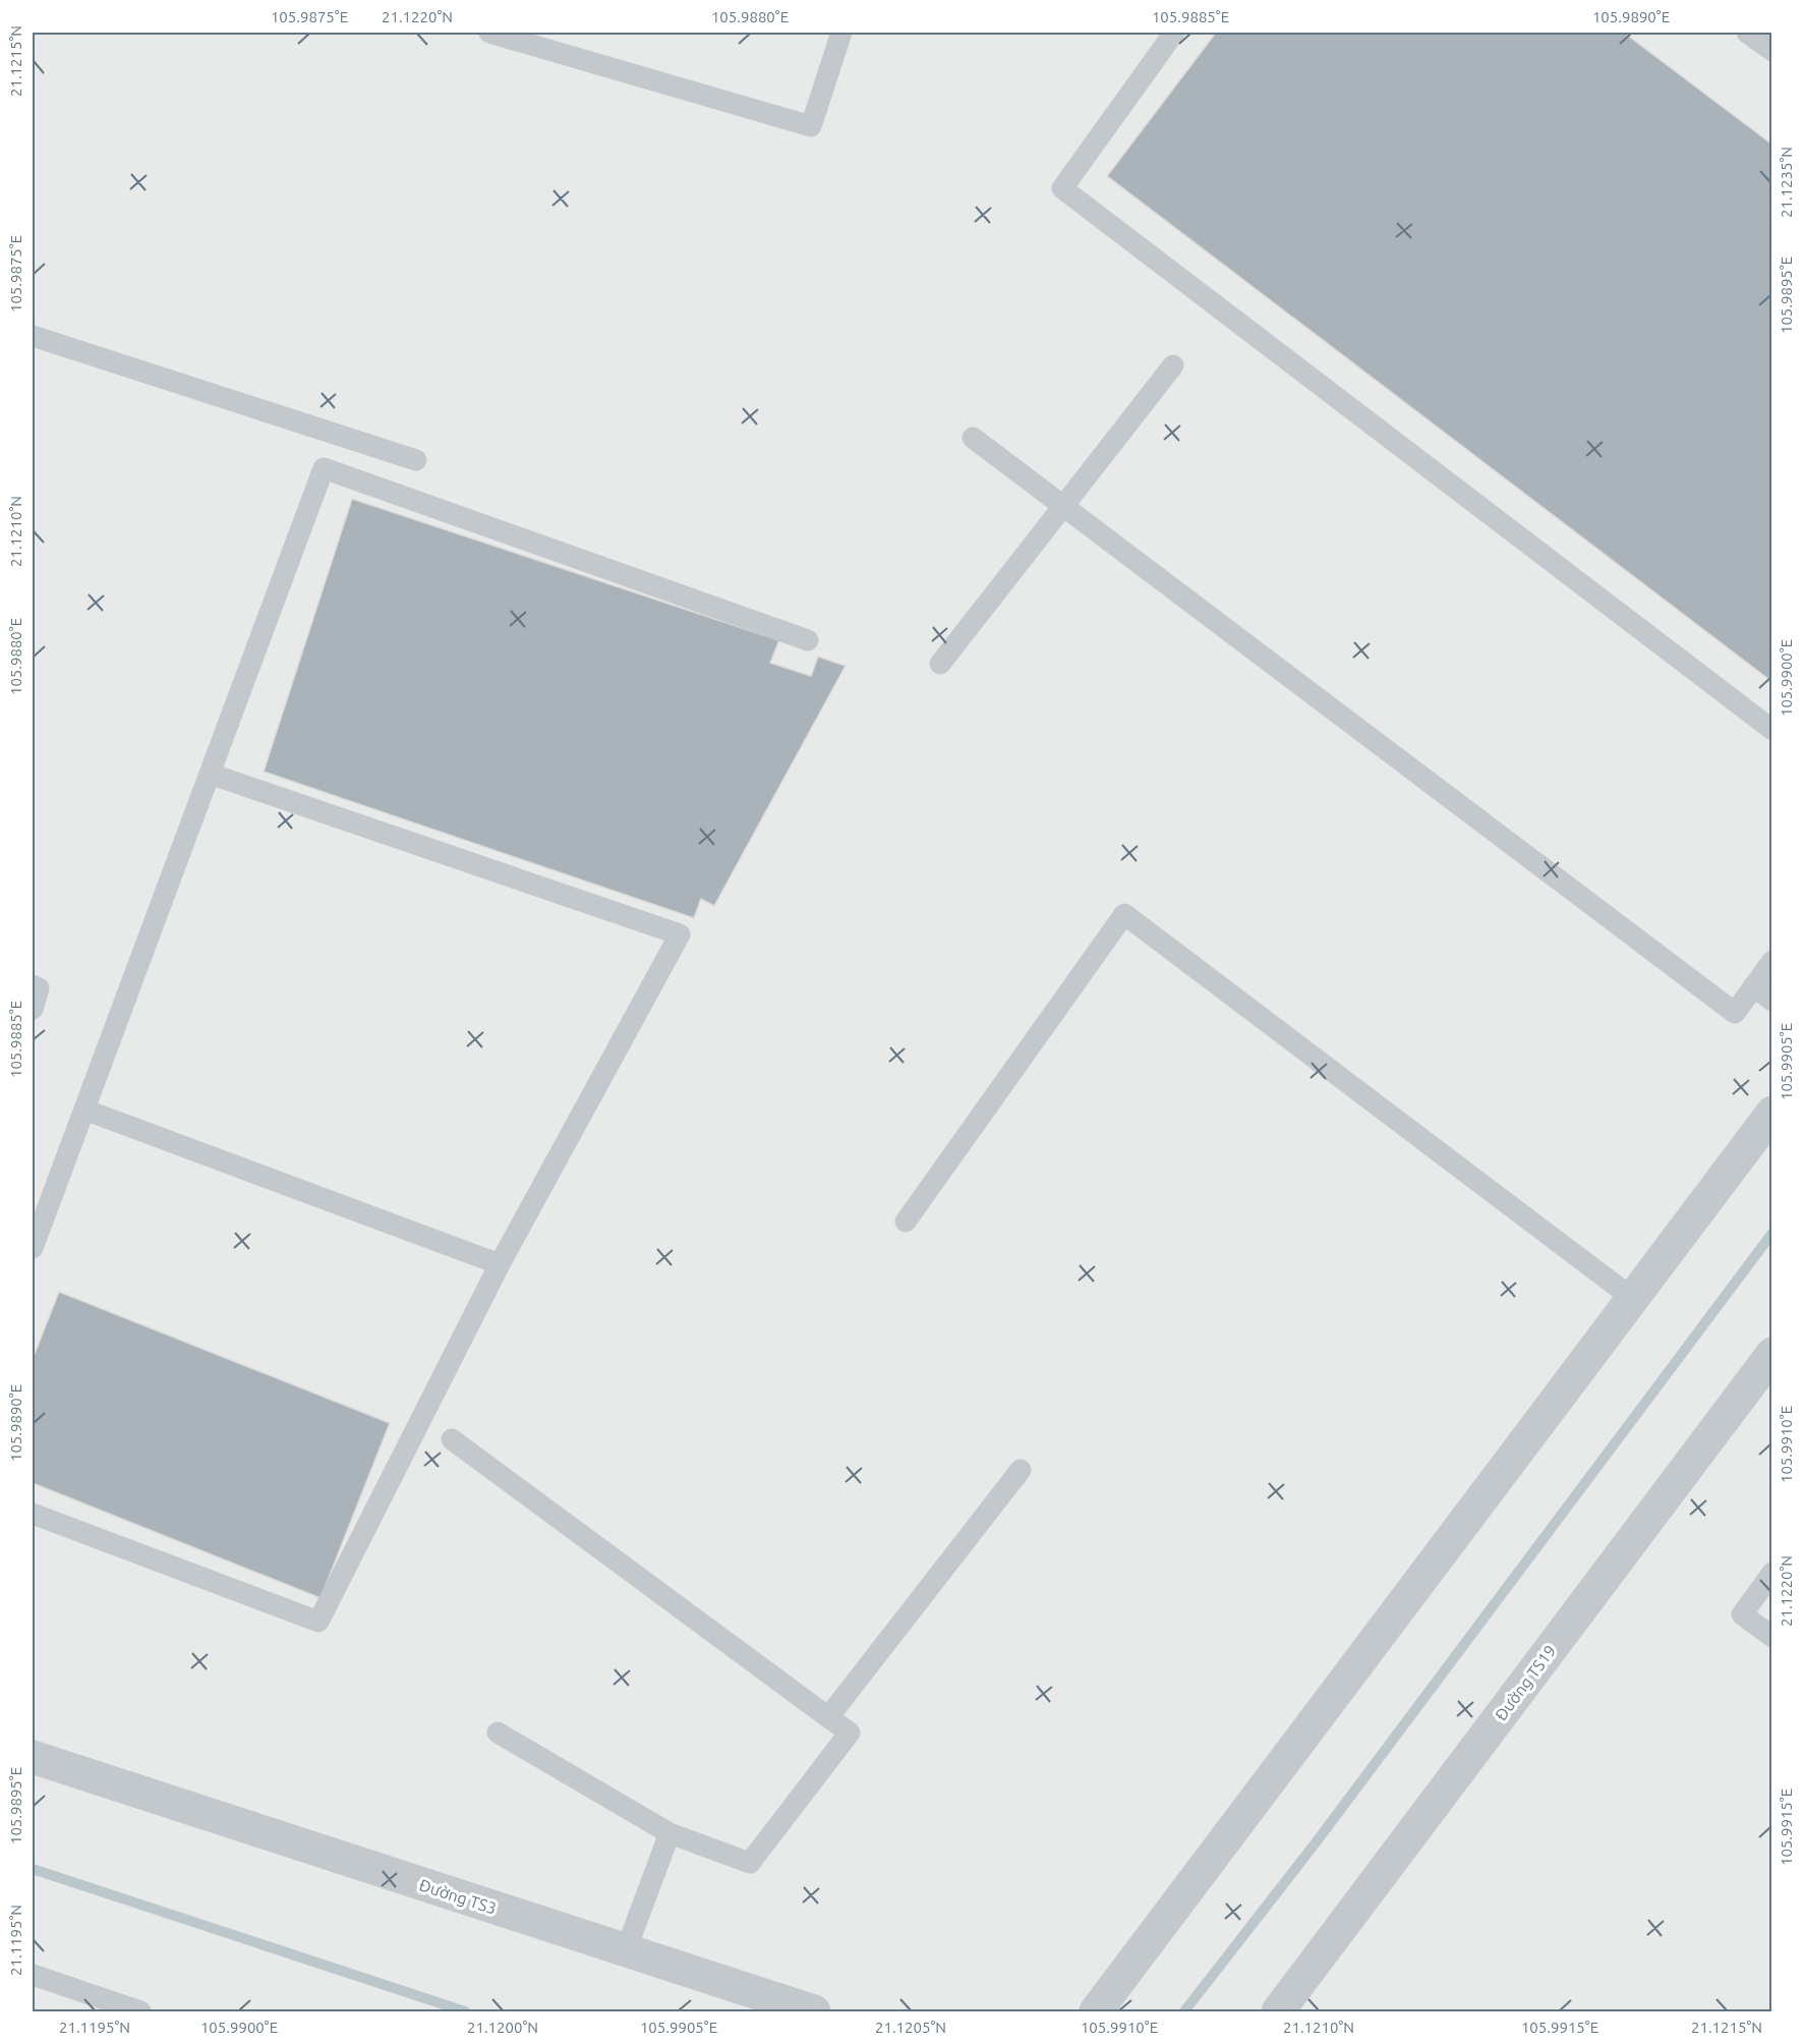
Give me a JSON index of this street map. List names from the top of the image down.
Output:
{
  "streets": {
    "street": ["Đường TS19", "Đường TS3"]
  },
  "coordinates": [
    "105.9875°E",
    "21.1220°N",
    "105.9880°E",
    "105.9885°E",
    "105.9890°E",
    "21.1215°N",
    "21.1235°N",
    "105.9895°E",
    "21.1210°N",
    "105.9900°E",
    "105.9905°E",
    "105.9910°E",
    "105.9915°E",
    "21.1195°N",
    "21.1200°N",
    "21.1205°N"
  ]
}
